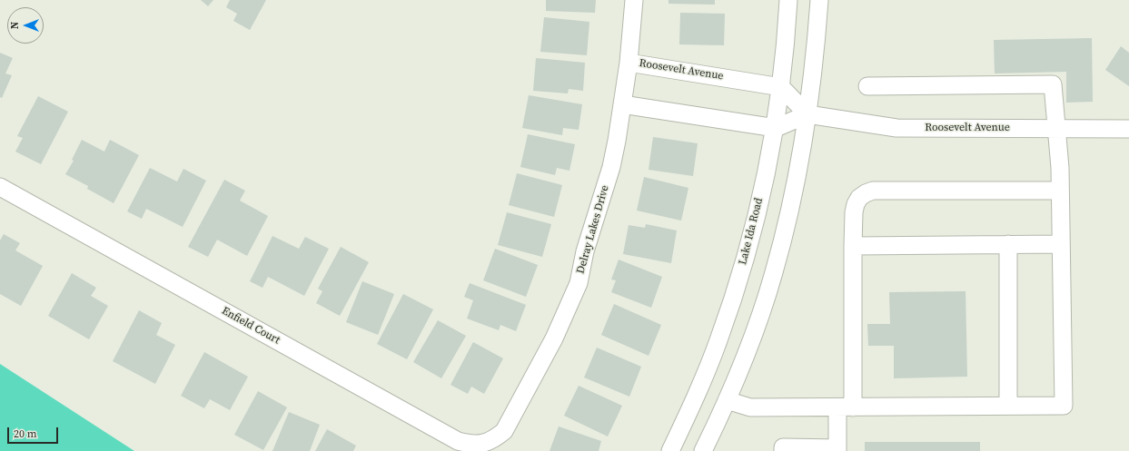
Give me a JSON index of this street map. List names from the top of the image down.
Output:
{
  "streets": {
    "street": [
      "Roosevelt Avenue",
      "Delray Lakes Drive",
      "Lake Ida Road",
      "Enfield Court"
    ]
  },
  "crossings": [
    ["Roosevelt Avenue", "Delray Lakes Drive"],
    ["Roosevelt Avenue", "Lake Ida Road"],
    ["Delray Lakes Drive", "Enfield Court"]
  ],
  "scale_bar": "20 m",
  "north": "left"
}
